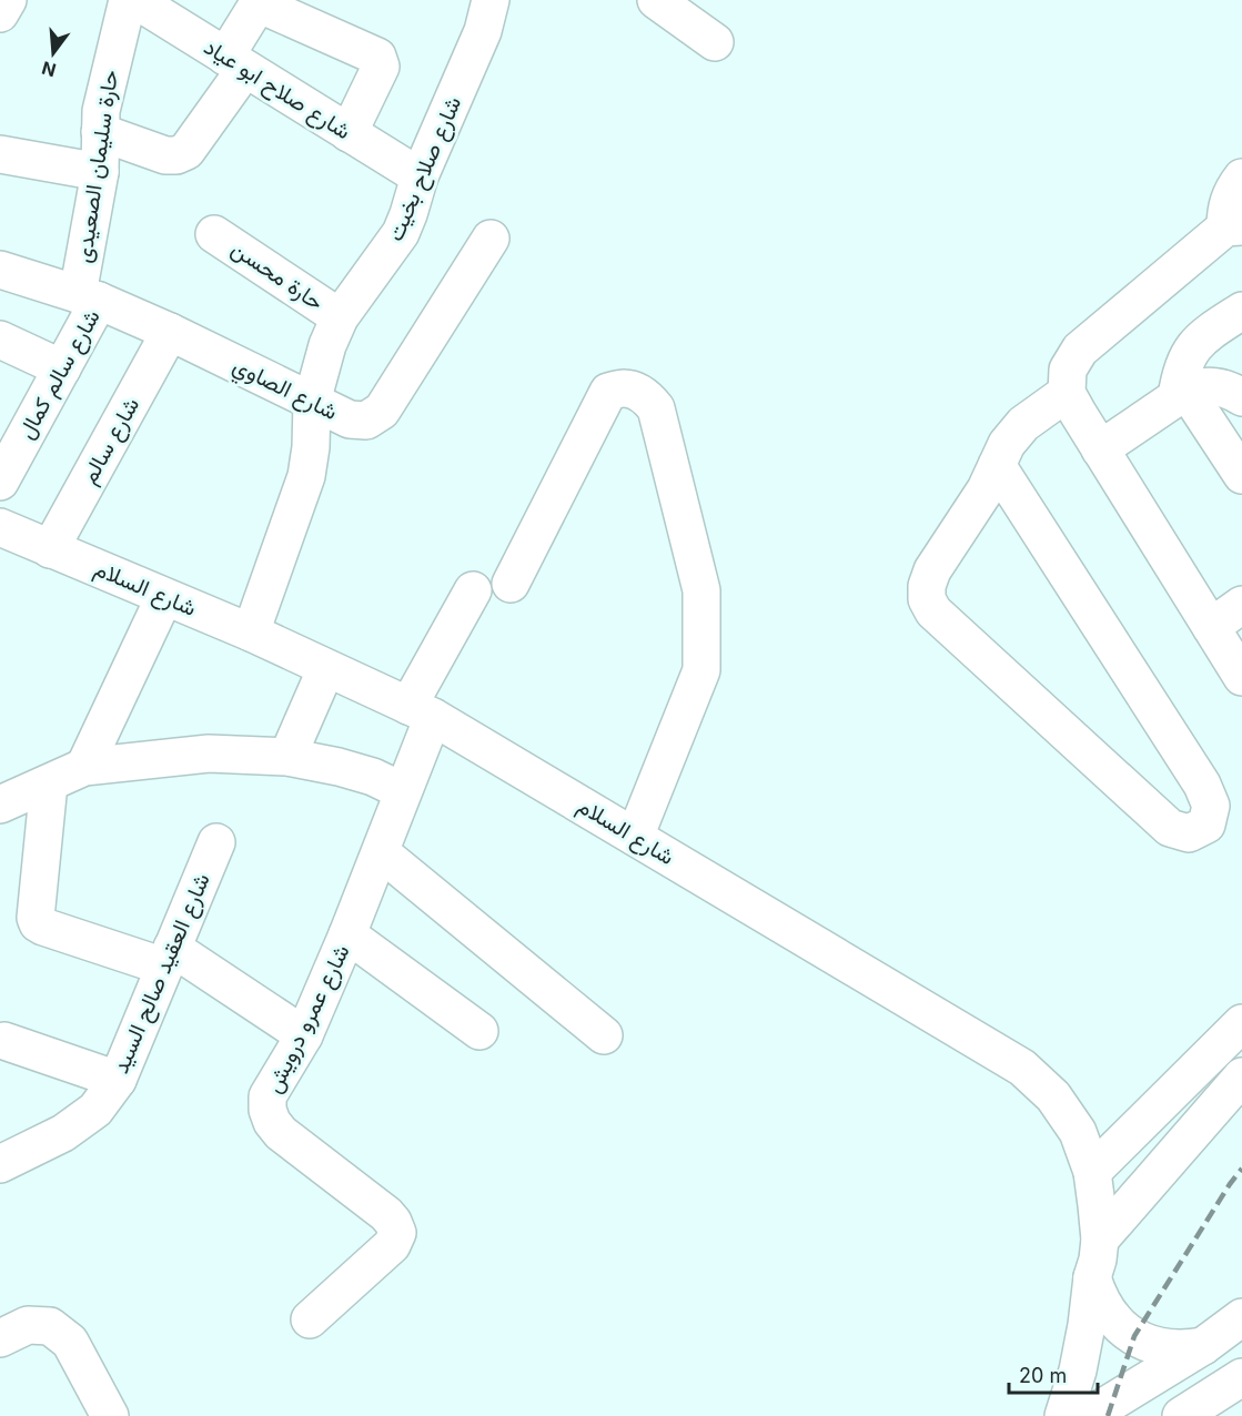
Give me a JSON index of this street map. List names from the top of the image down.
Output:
{
  "streets": {
    "main road": [
      "شارع صلاح ابو عياد",
      "حارة سليمان الصعيدى",
      "شارع صلاح بخيت",
      "حارة محسن",
      "شارع سالم كمال",
      "شارع الصاوي",
      "شارع سالم",
      "شارع السلام",
      "شارع العقيد صالح السيد",
      "شارع عمرو درويش"
    ]
  },
  "crossings": [
    ["شارع صلاح ابو عياد", "شارع صلاح بخيت"],
    ["حارة سليمان الصعيدى", "شارع سالم كمال"],
    ["حارة سليمان الصعيدى", "شارع الصاوي"],
    ["شارع صلاح بخيت", "حارة محسن"],
    ["شارع صلاح بخيت", "شارع الصاوي"],
    ["شارع صلاح بخيت", "شارع السلام"],
    ["شارع سالم كمال", "شارع الصاوي"],
    ["شارع الصاوي", "شارع سالم"],
    ["شارع سالم", "شارع السلام"],
    ["شارع السلام", "شارع عمرو درويش"]
  ],
  "scale_bar": "20 m",
  "north": "bottom"
}
